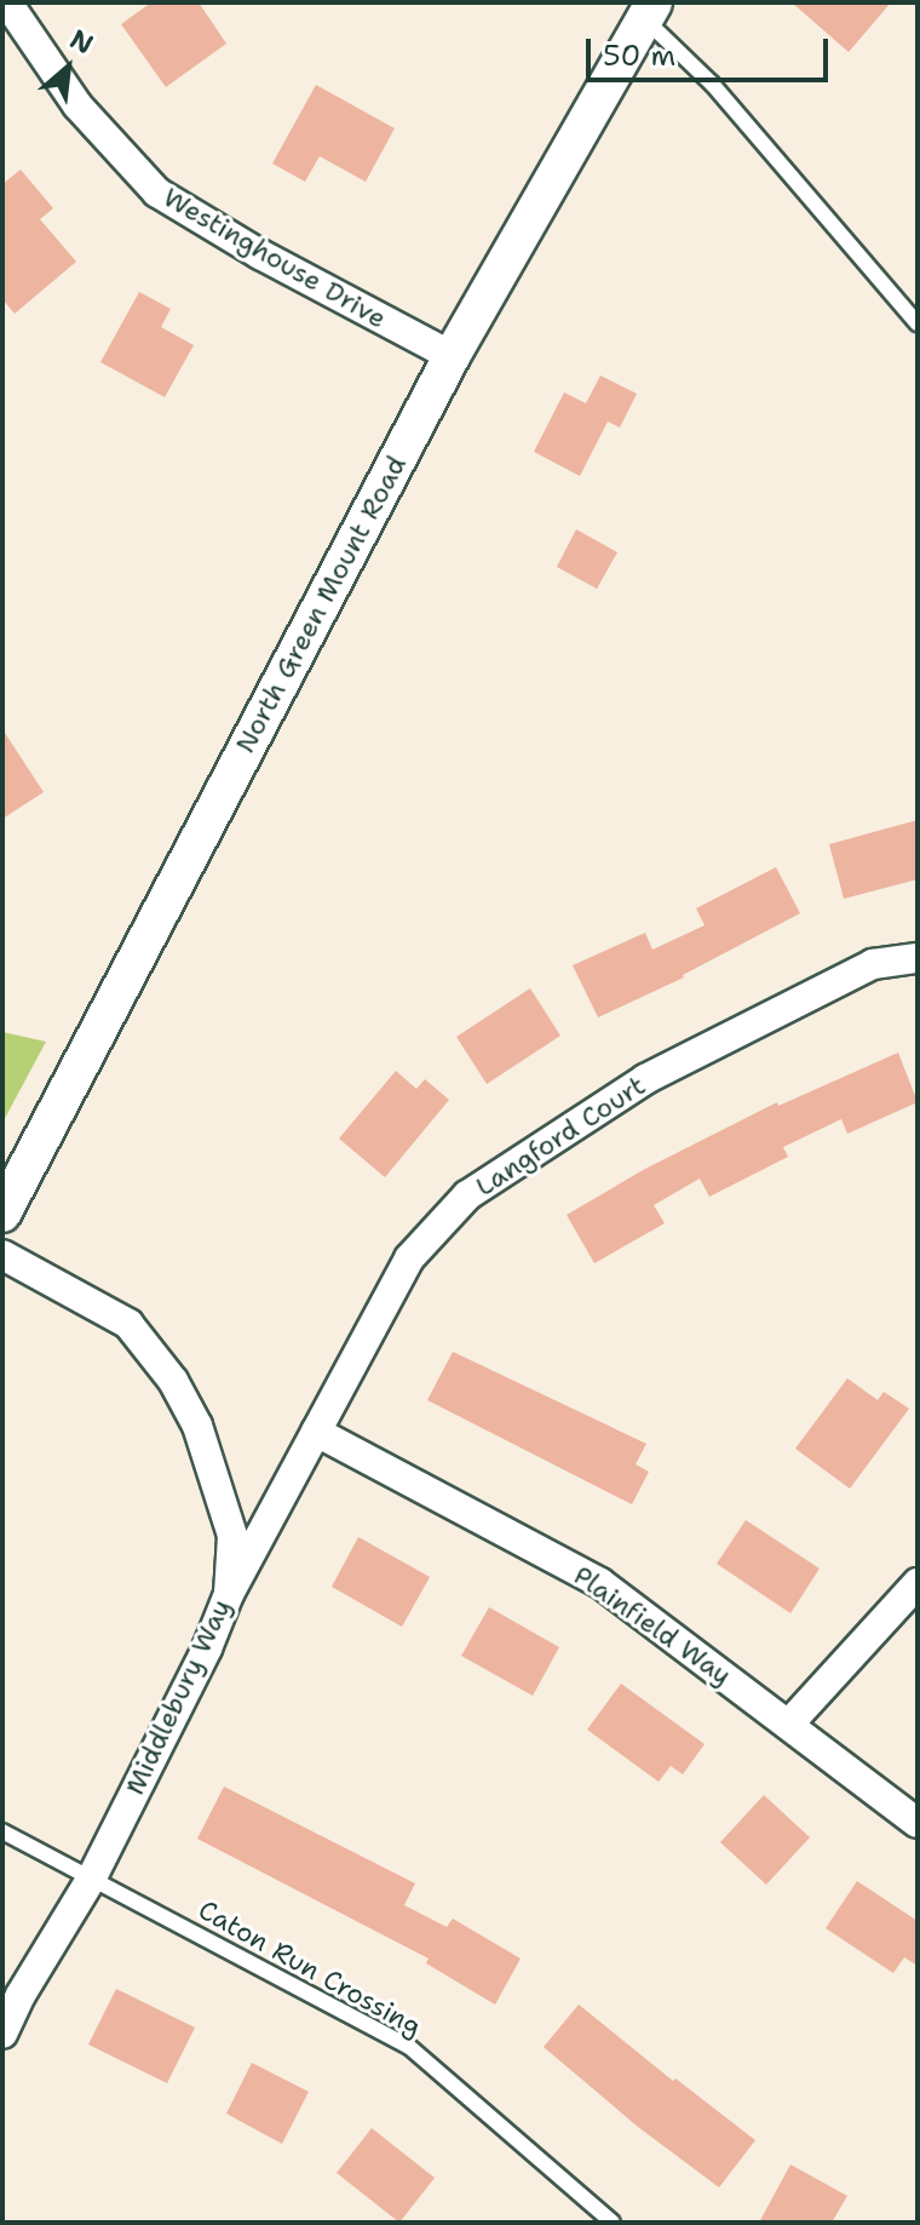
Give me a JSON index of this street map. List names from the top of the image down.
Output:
{
  "streets": {
    "street": [
      "Westinghouse Drive",
      "North Green Mount Road",
      "Langford Court",
      "Plainfield Way",
      "Middlebury Way"
    ],
    "lane": ["Caton Run Crossing"]
  },
  "crossings": [
    ["Westinghouse Drive", "North Green Mount Road"],
    ["Langford Court", "Plainfield Way"],
    ["Langford Court", "Middlebury Way"],
    ["Middlebury Way", "Caton Run Crossing"]
  ],
  "scale_bar": "50 m",
  "north": "top right"
}
